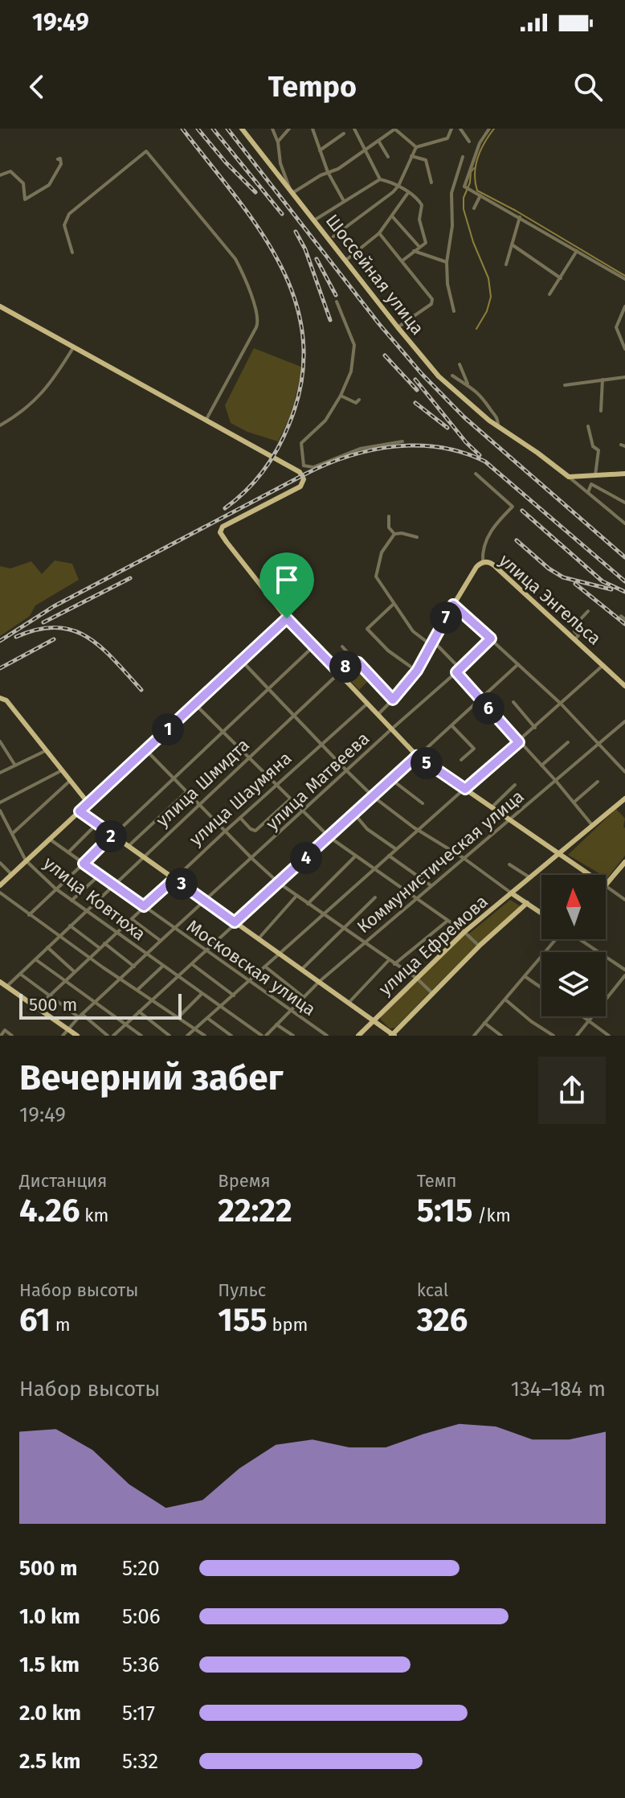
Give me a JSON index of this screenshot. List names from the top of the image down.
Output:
{
  "streets": {
    "main road": [
      "Шоссейная улица",
      "улица Энгельса",
      "улица Шмидта",
      "улица Ефремова"
    ],
    "street": [
      "улица Матвеева",
      "улица Шаумяна",
      "Коммунистическая улица",
      "улица Ковтюха",
      "Московская улица"
    ]
  },
  "crossings": [
    ["улица Матвеева", "улица Ковтюха"],
    ["улица Матвеева", "Московская улица"],
    ["улица Шмидта", "улица Ковтюха"],
    ["улица Шмидта", "Московская улица"],
    ["улица Шаумяна", "улица Ковтюха"],
    ["улица Шаумяна", "Московская улица"],
    ["Коммунистическая улица", "улица Ковтюха"],
    ["Коммунистическая улица", "Московская улица"]
  ],
  "scale_bar": "500 m",
  "north": "top",
  "page": {
    "status": "19:49",
    "header": "Tempo",
    "pins": [
      "7",
      "8",
      "6",
      "1",
      "5",
      "2",
      "4",
      "3"
    ],
    "scale": "500 m",
    "heading": ["Вечерний забег", "19:49"],
    "stats": [
      ["Дистанция", "4.26 km"],
      ["Время", "22:22"],
      ["Темп", "5:15 /km"],
      ["Набор высоты", "61 m"],
      ["Пульс", "155 bpm"],
      ["kcal", "326"]
    ],
    "chart": ["Набор высоты", "134–184 m"],
    "list": [
      {
        "name": "500 m",
        "note": "5:20"
      },
      {
        "name": "1.0 km",
        "note": "5:06"
      },
      {
        "name": "1.5 km",
        "note": "5:36"
      },
      {
        "name": "2.0 km",
        "note": "5:17"
      },
      {
        "name": "2.5 km",
        "note": "5:32"
      }
    ]
  }
}
